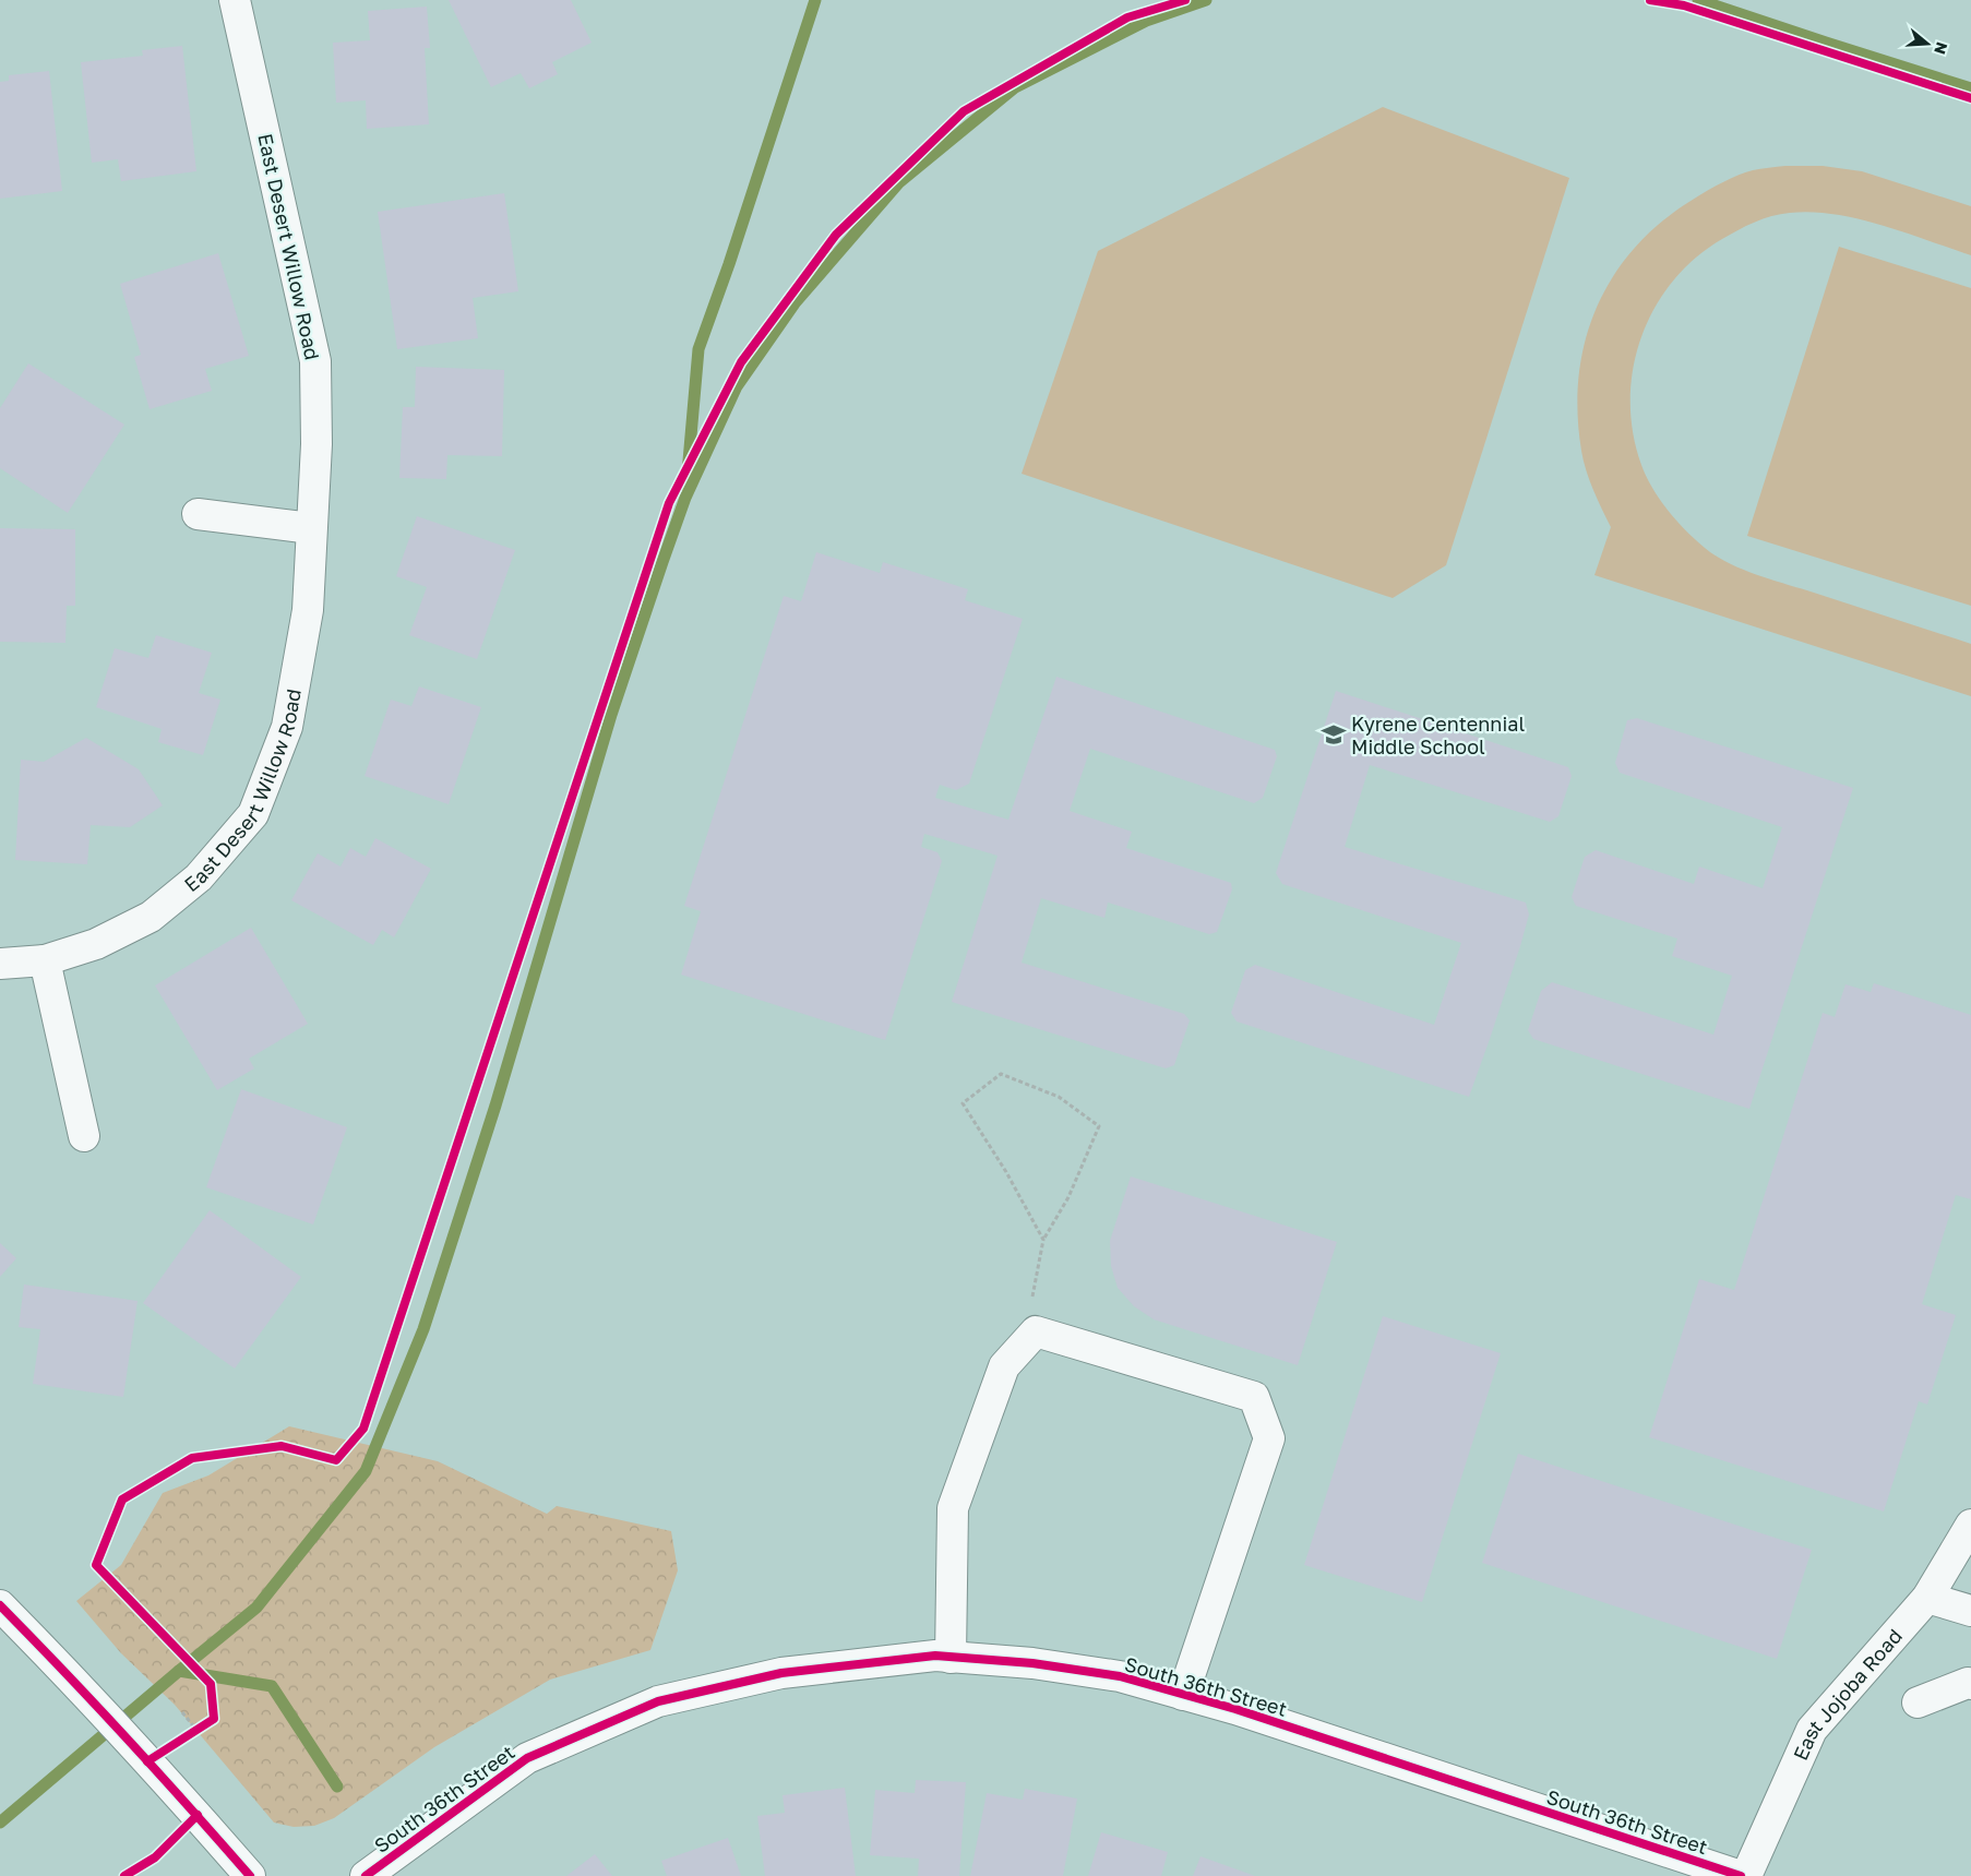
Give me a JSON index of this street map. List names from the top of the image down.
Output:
{
  "streets": {
    "street": ["East Desert Willow Road", "South 36th Street", "East Jojoba Road"]
  },
  "places": {
    "school or university": ["Kyrene Centennial Middle School"]
  },
  "north": "right"
}
